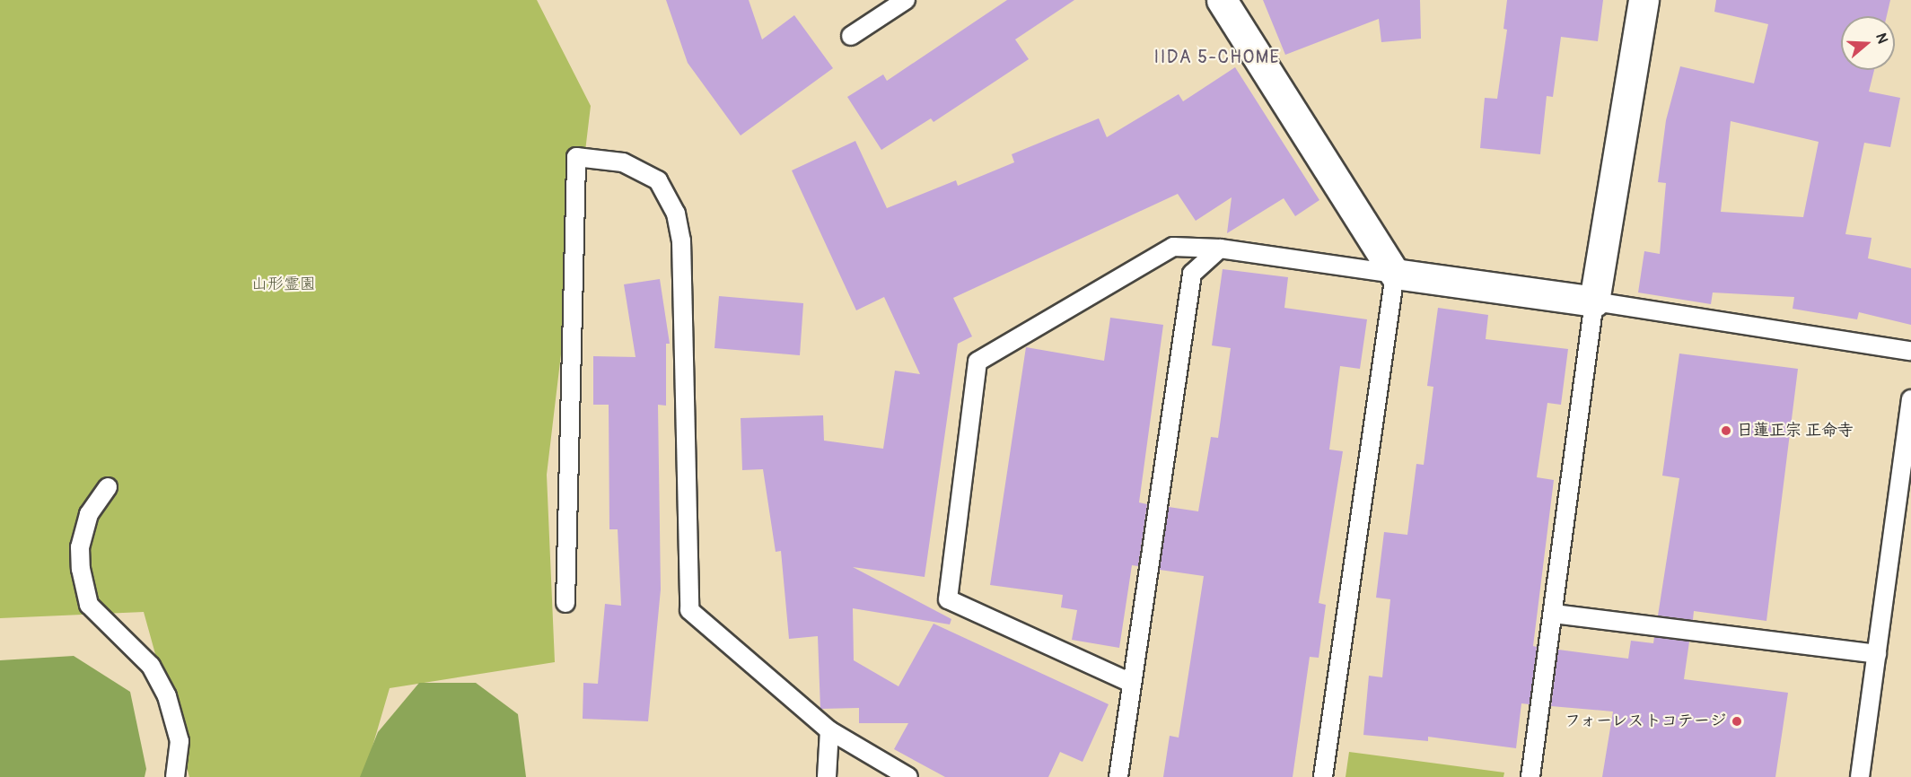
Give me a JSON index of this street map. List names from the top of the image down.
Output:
{
  "districts": ["IIDA 5-CHOME"],
  "parks": ["山形霊園"],
  "places": ["日蓮正宗 正命寺", "フォーレストコテージ"],
  "north": "right"
}
